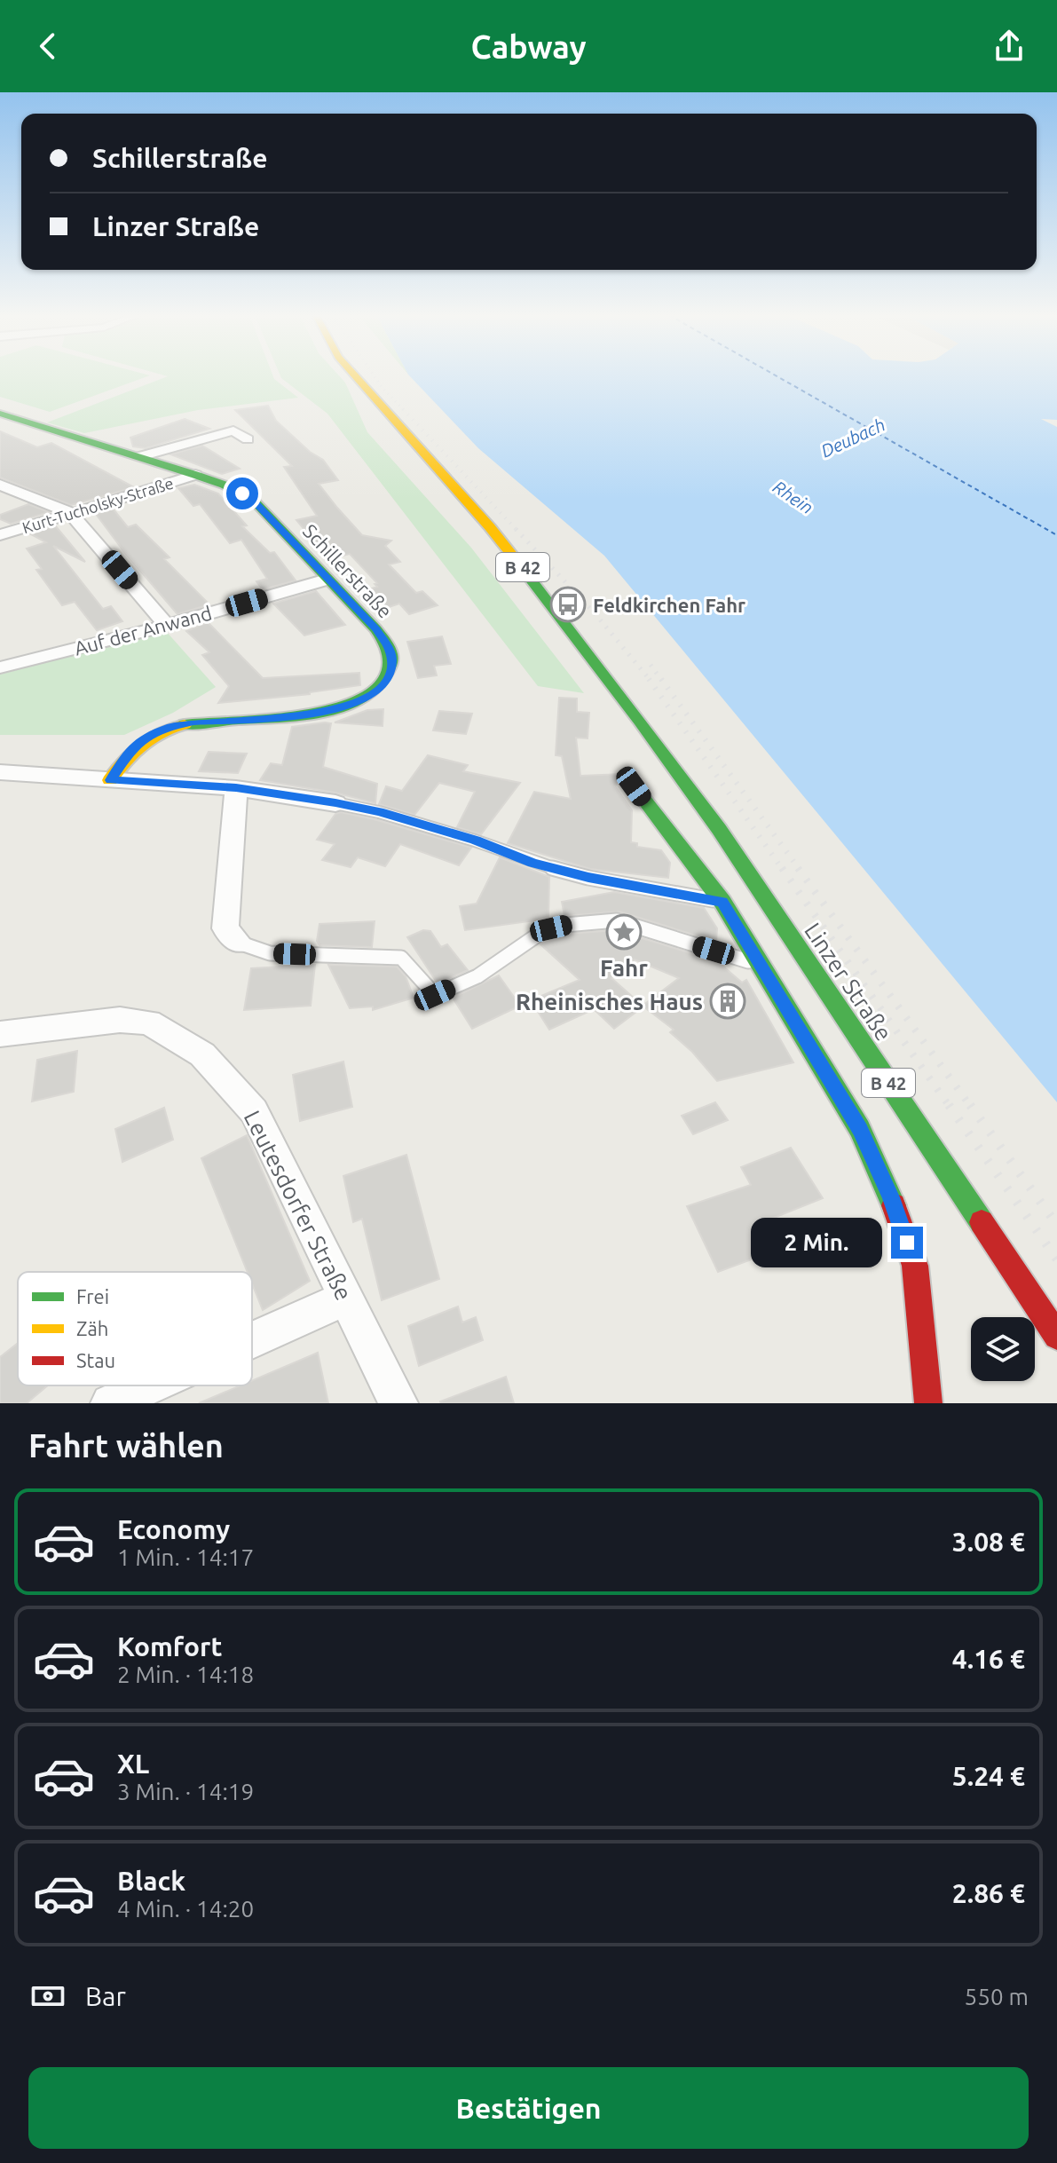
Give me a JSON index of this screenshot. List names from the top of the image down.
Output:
{
  "streets": {
    "main road": ["B 42", "Schillerstraße", "Linzer Straße"],
    "street": ["Kurt-Tucholsky-Straße", "Auf der Anwand", "Leutesdorfer Straße"]
  },
  "crossings": [
    ["Kurt-Tucholsky-Straße", "Schillerstraße"],
    ["Schillerstraße", "Auf der Anwand"]
  ],
  "water": ["Deubach", "Rhein"],
  "places": {
    "bus stop": ["Feldkirchen Fahr"],
    "place": ["Fahr"],
    "building": ["Rheinisches Haus"]
  },
  "legend": ["Frei", "Zäh", "Stau"],
  "page": {
    "header": "Cabway",
    "banner": ["Schillerstraße", "Linzer Straße"],
    "bubble": "2 Min.",
    "heading": "Fahrt wählen",
    "list": [
      {
        "name": "Economy",
        "note": "1 Min. · 14:17",
        "value": "3.08 €"
      },
      {
        "name": "Komfort",
        "note": "2 Min. · 14:18",
        "value": "4.16 €"
      },
      {
        "name": "XL",
        "note": "3 Min. · 14:19",
        "value": "5.24 €"
      },
      {
        "name": "Black",
        "note": "4 Min. · 14:20",
        "value": "2.86 €"
      }
    ],
    "pay": ["Bar", "550 m"],
    "buttons": "Bestätigen"
  }
}
